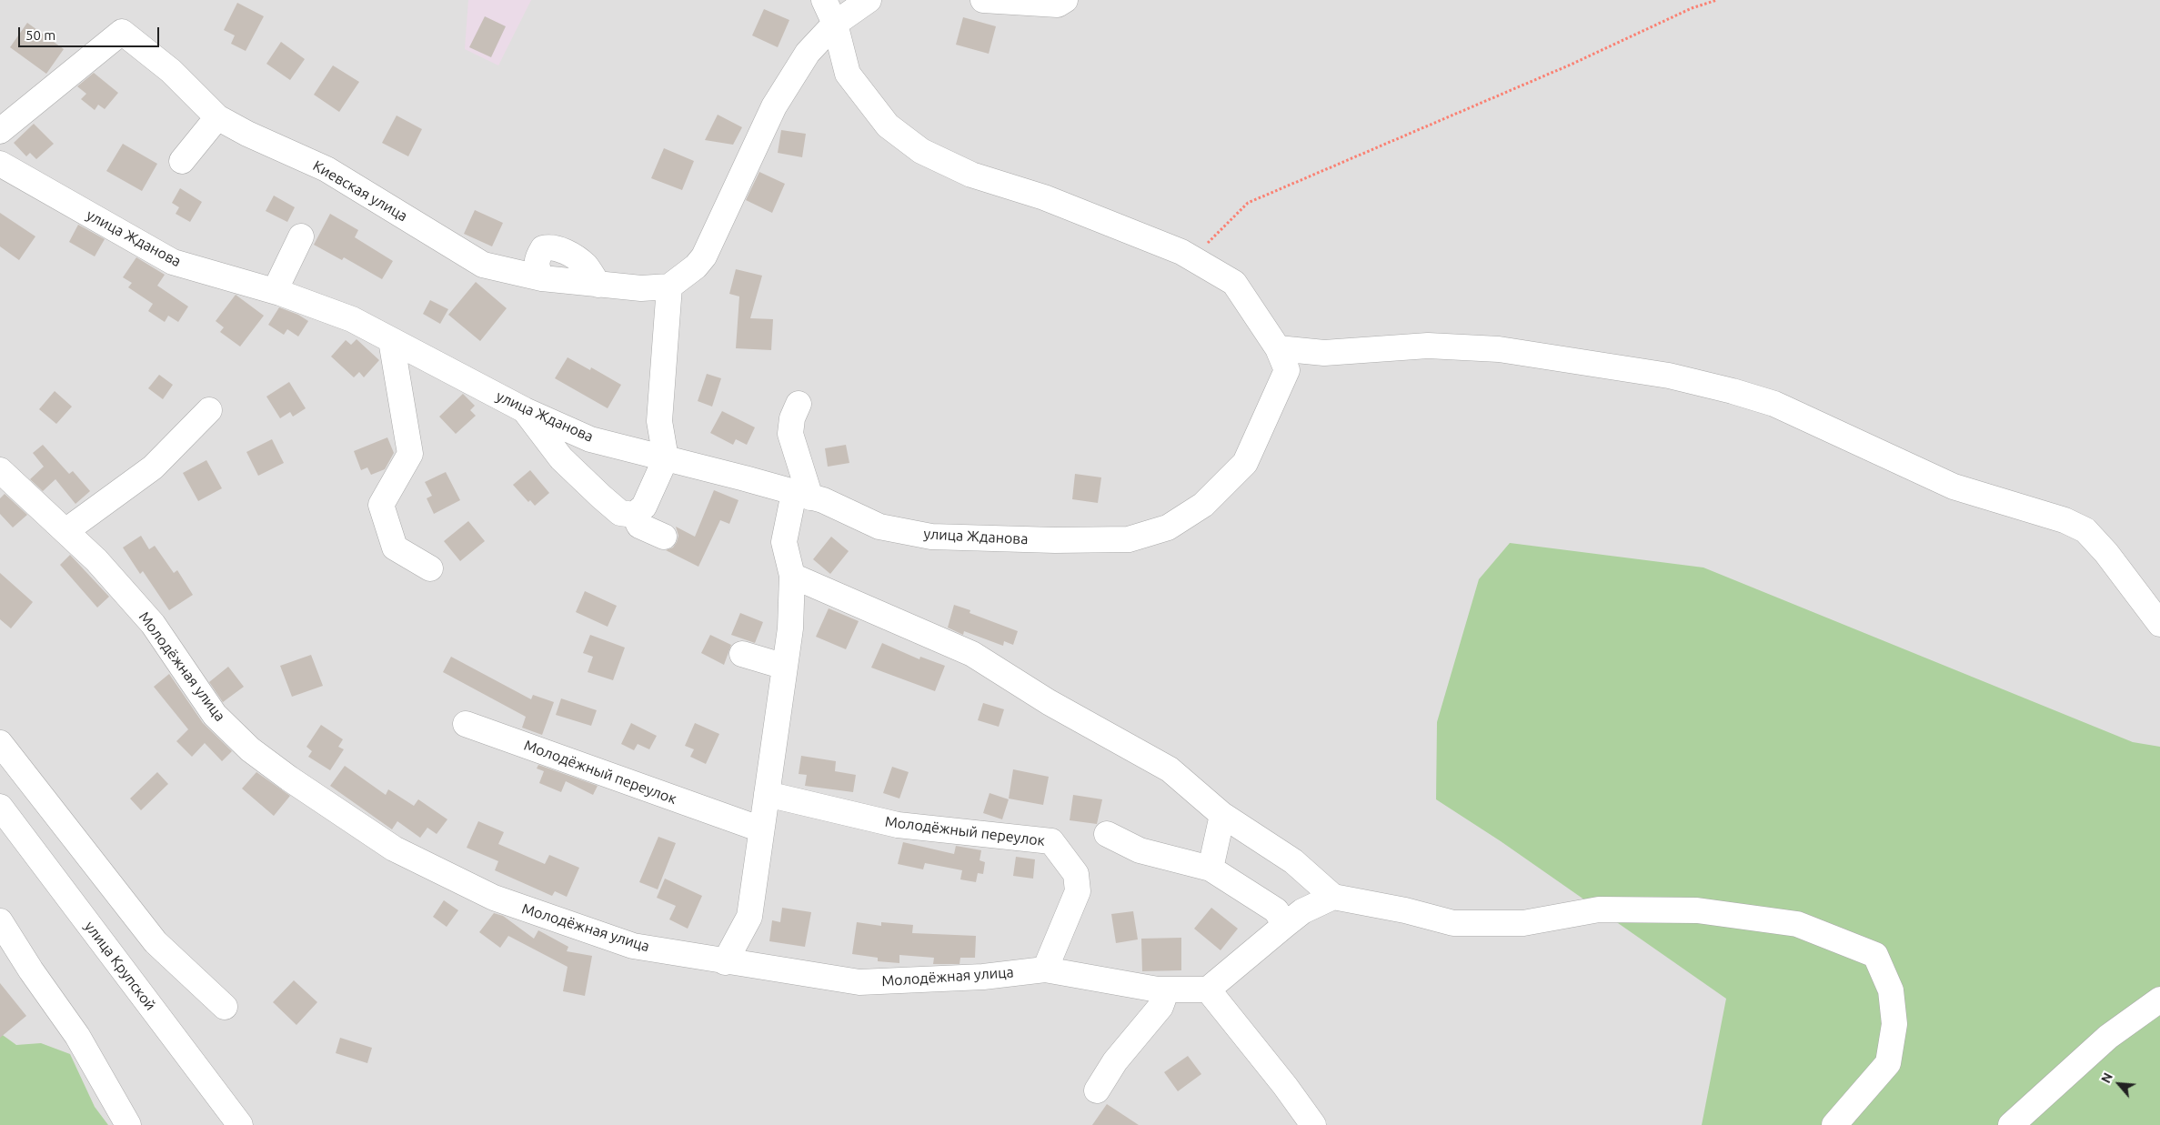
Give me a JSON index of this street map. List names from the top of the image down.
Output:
{
  "streets": {
    "street": [
      "Киевская улица",
      "улица Жданова",
      "Молодёжная улица",
      "Молодёжный переулок",
      "улица Крупской"
    ]
  },
  "crossings": [
    ["Молодёжная улица", "Молодёжный переулок"]
  ],
  "scale_bar": "50 m",
  "north": "top left"
}
